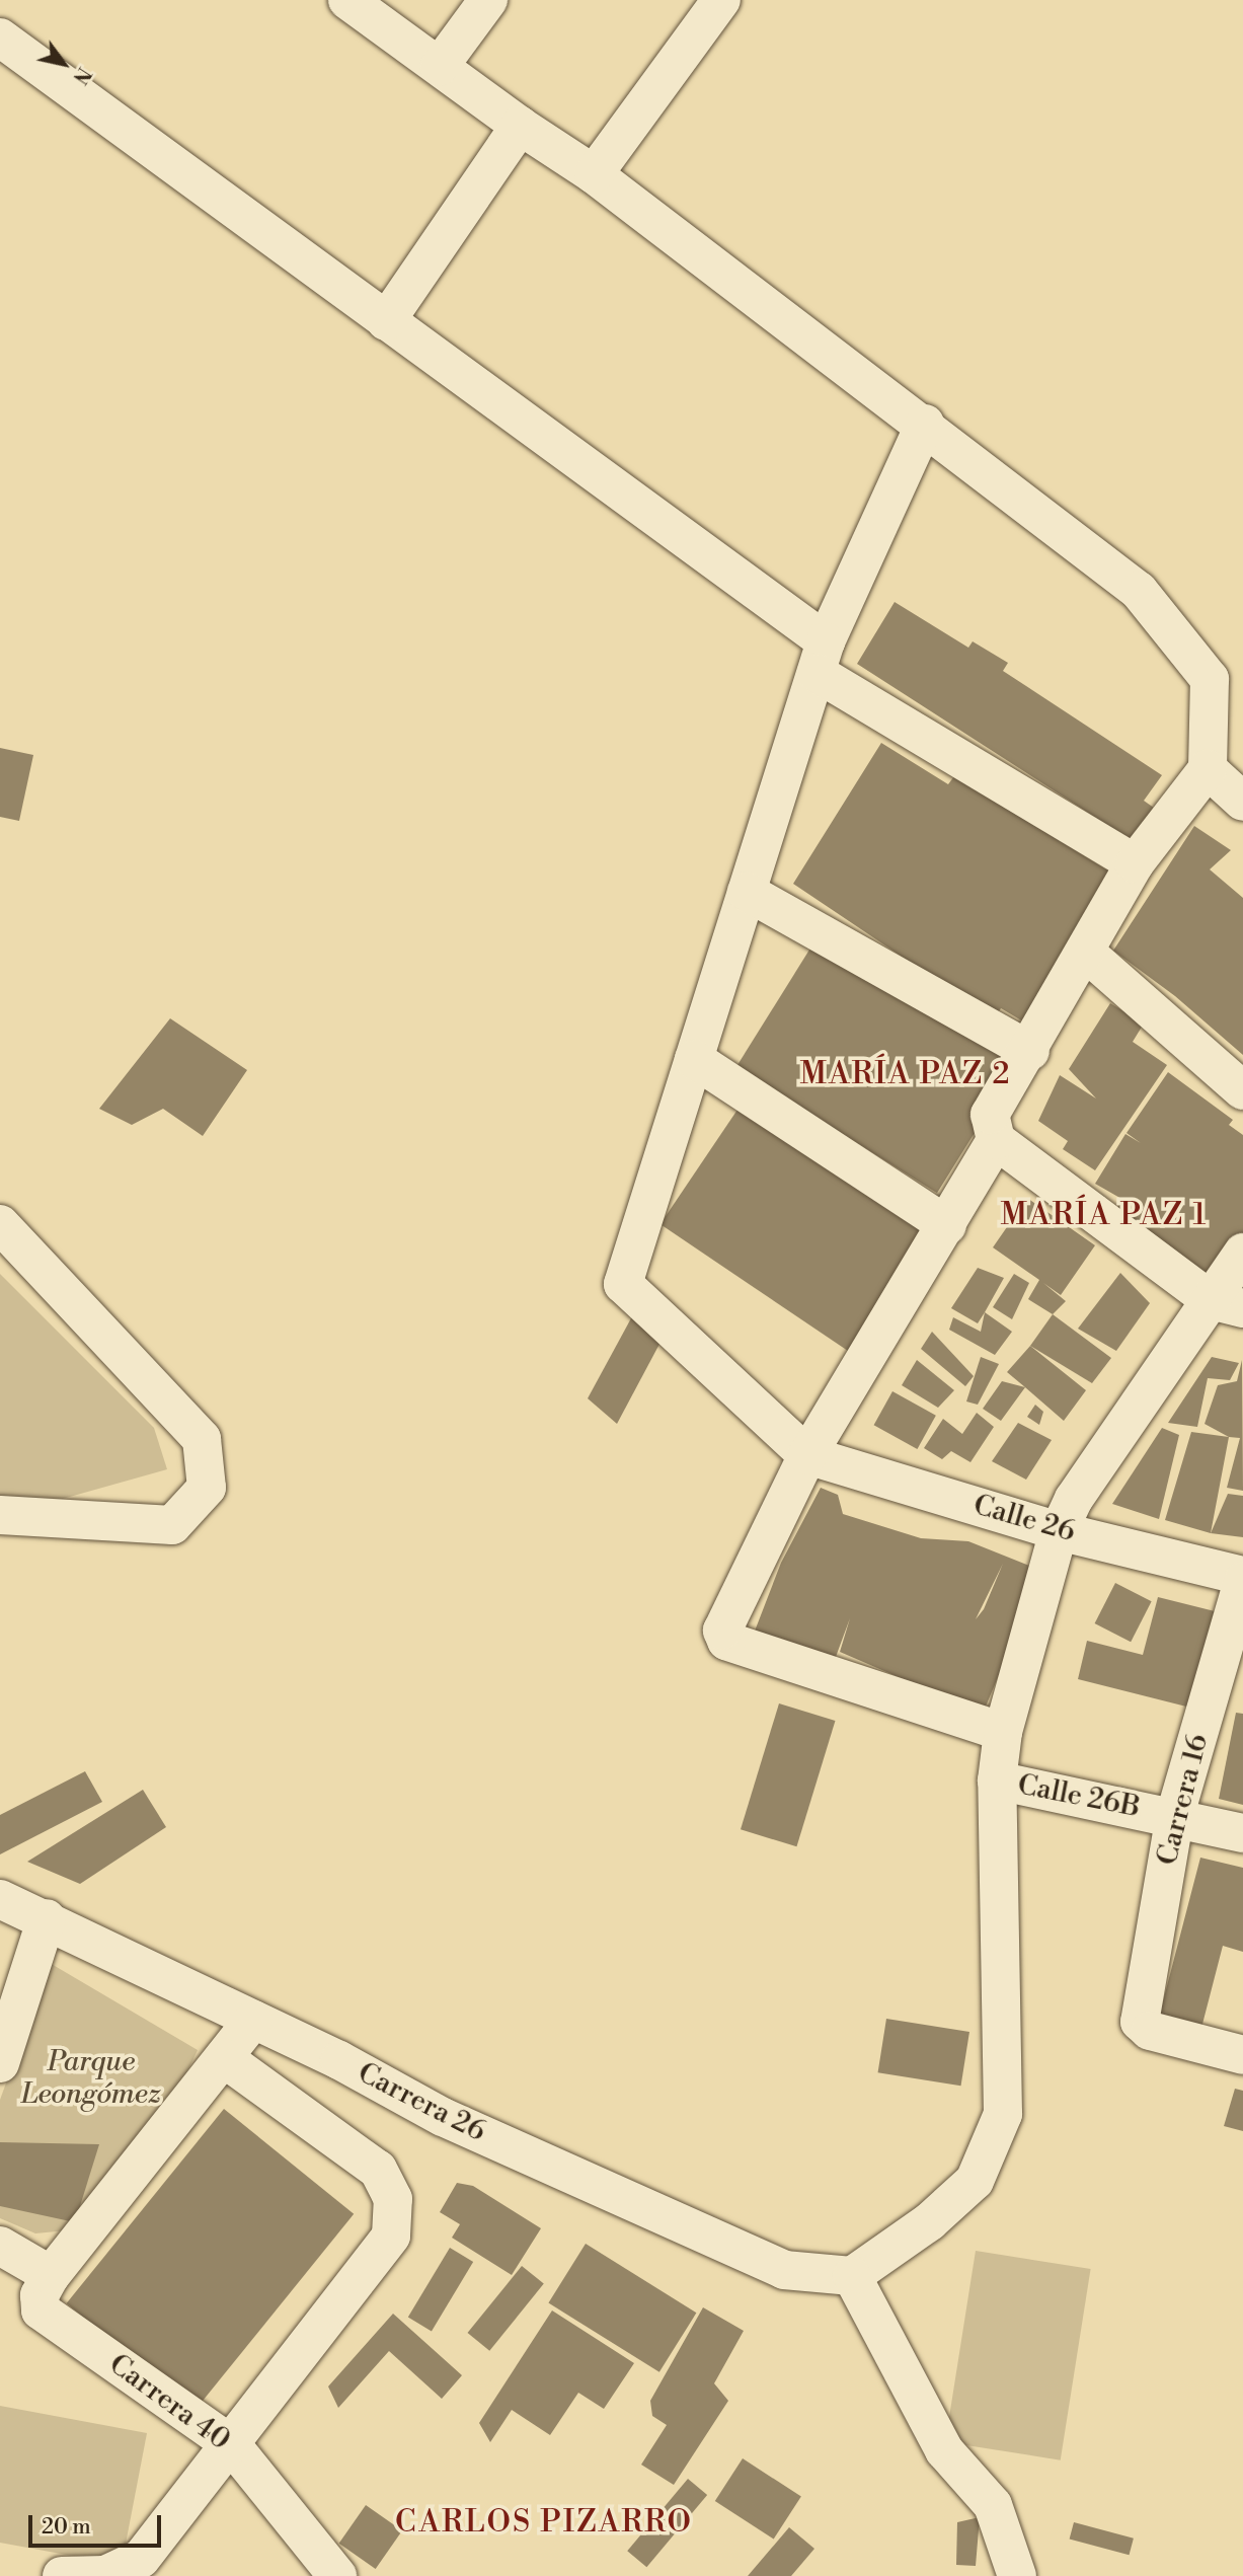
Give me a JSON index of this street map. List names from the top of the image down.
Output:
{
  "streets": {
    "street": [
      "Calle 26",
      "Calle 26B",
      "Carrera 16",
      "Carrera 26",
      "Carrera 40"
    ]
  },
  "crossings": [
    ["Calle 26", "Carrera 16"],
    ["Calle 26B", "Carrera 16"]
  ],
  "districts": ["MARÍA PAZ 2", "MARÍA PAZ 1", "CARLOS PIZARRO"],
  "parks": ["Parque Leongómez"],
  "scale_bar": "20 m",
  "north": "bottom right"
}
